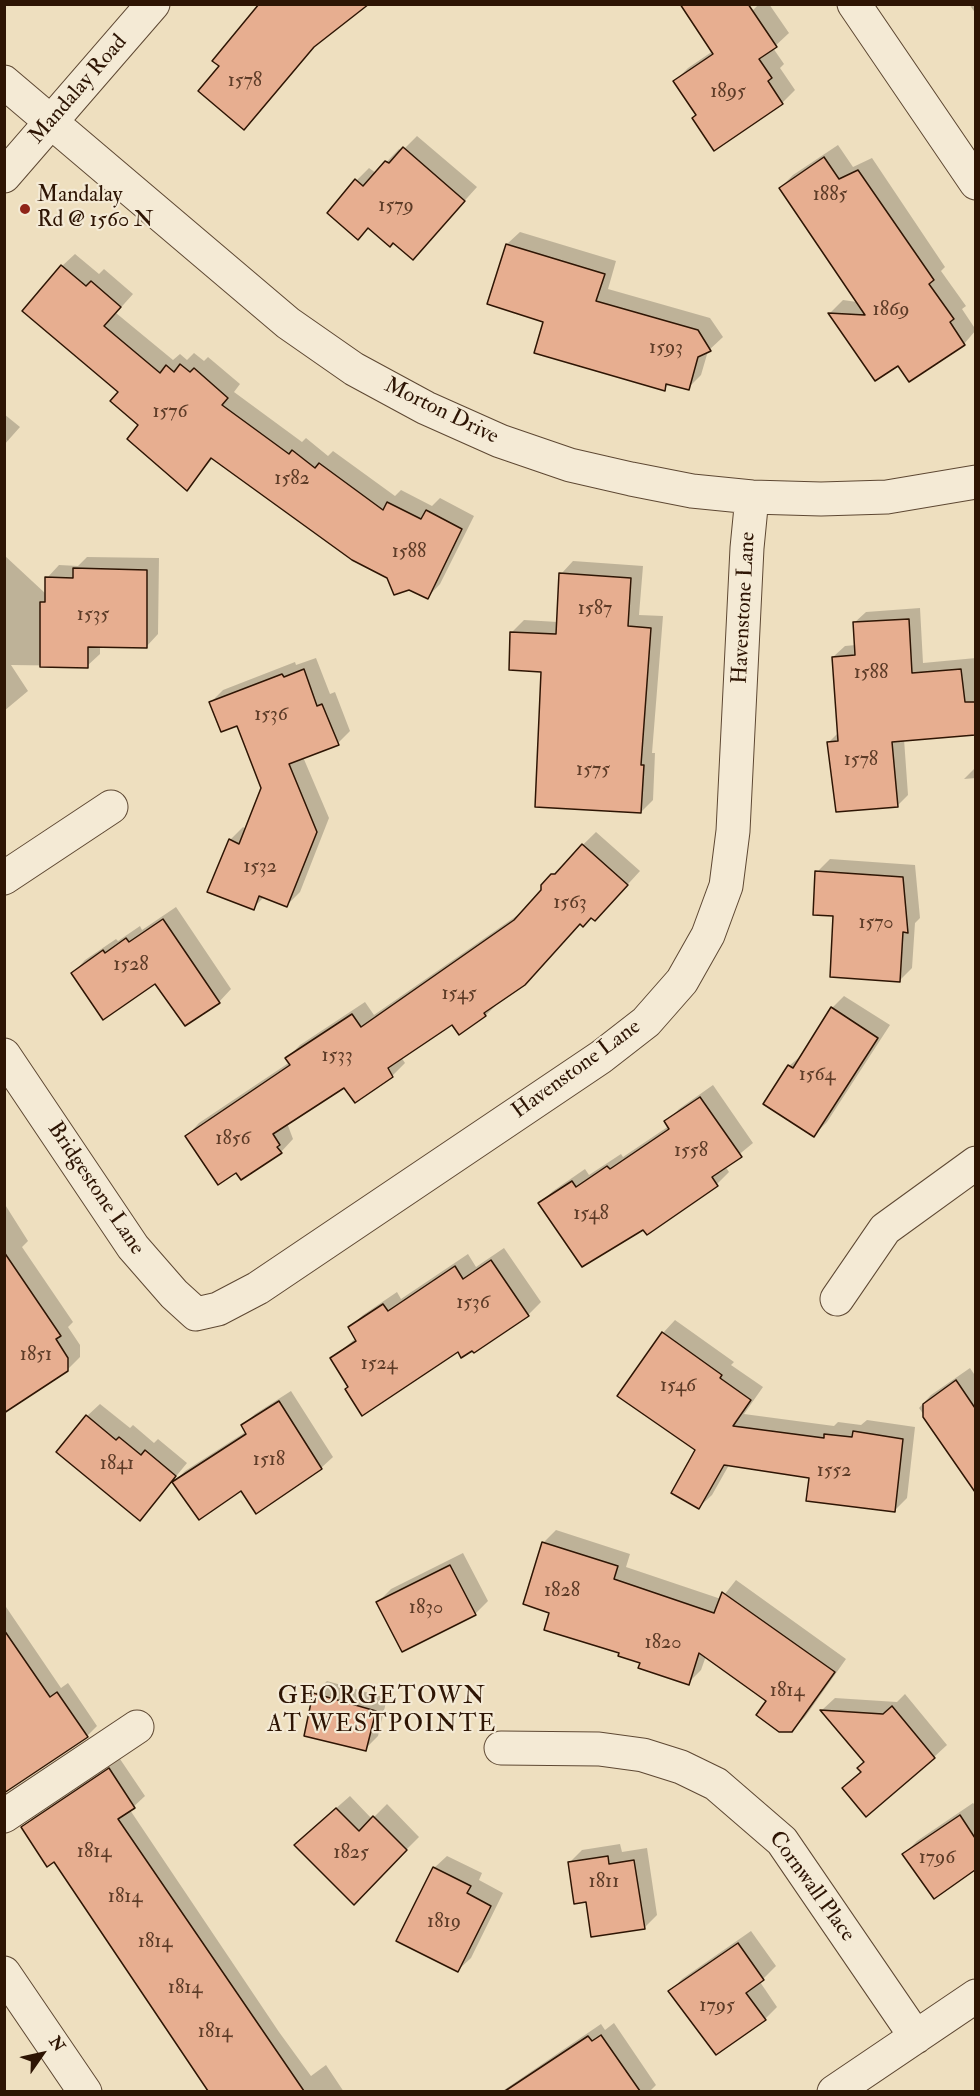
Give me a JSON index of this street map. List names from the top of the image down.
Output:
{
  "streets": {
    "street": [
      "Mandalay Road",
      "Morton Drive",
      "Havenstone Lane",
      "Bridgestone Lane",
      "Cornwall Place"
    ]
  },
  "crossings": [
    ["Mandalay Road", "Morton Drive"],
    ["Morton Drive", "Havenstone Lane"],
    ["Havenstone Lane", "Bridgestone Lane"]
  ],
  "districts": ["GEORGETOWN AT WESTPOINTE"],
  "places": ["Mandalay Rd @ 1560 N"],
  "house_numbers": [
    "1578",
    "1895",
    "1885",
    "1579",
    "1869",
    "1593",
    "1576",
    "1582",
    "1588",
    "1587",
    "1535",
    "1588",
    "1536",
    "1578",
    "1575",
    "1532",
    "1563",
    "1570",
    "1528",
    "1545",
    "1533",
    "1564",
    "1856",
    "1558",
    "1548",
    "1536",
    "1851",
    "1524",
    "1546",
    "1518",
    "1841",
    "1552",
    "1828",
    "1830",
    "1820",
    "1814",
    "1814",
    "1825",
    "1796",
    "1811",
    "1814",
    "1819",
    "1814",
    "1814",
    "1795",
    "1814"
  ],
  "north": "top right"
}
